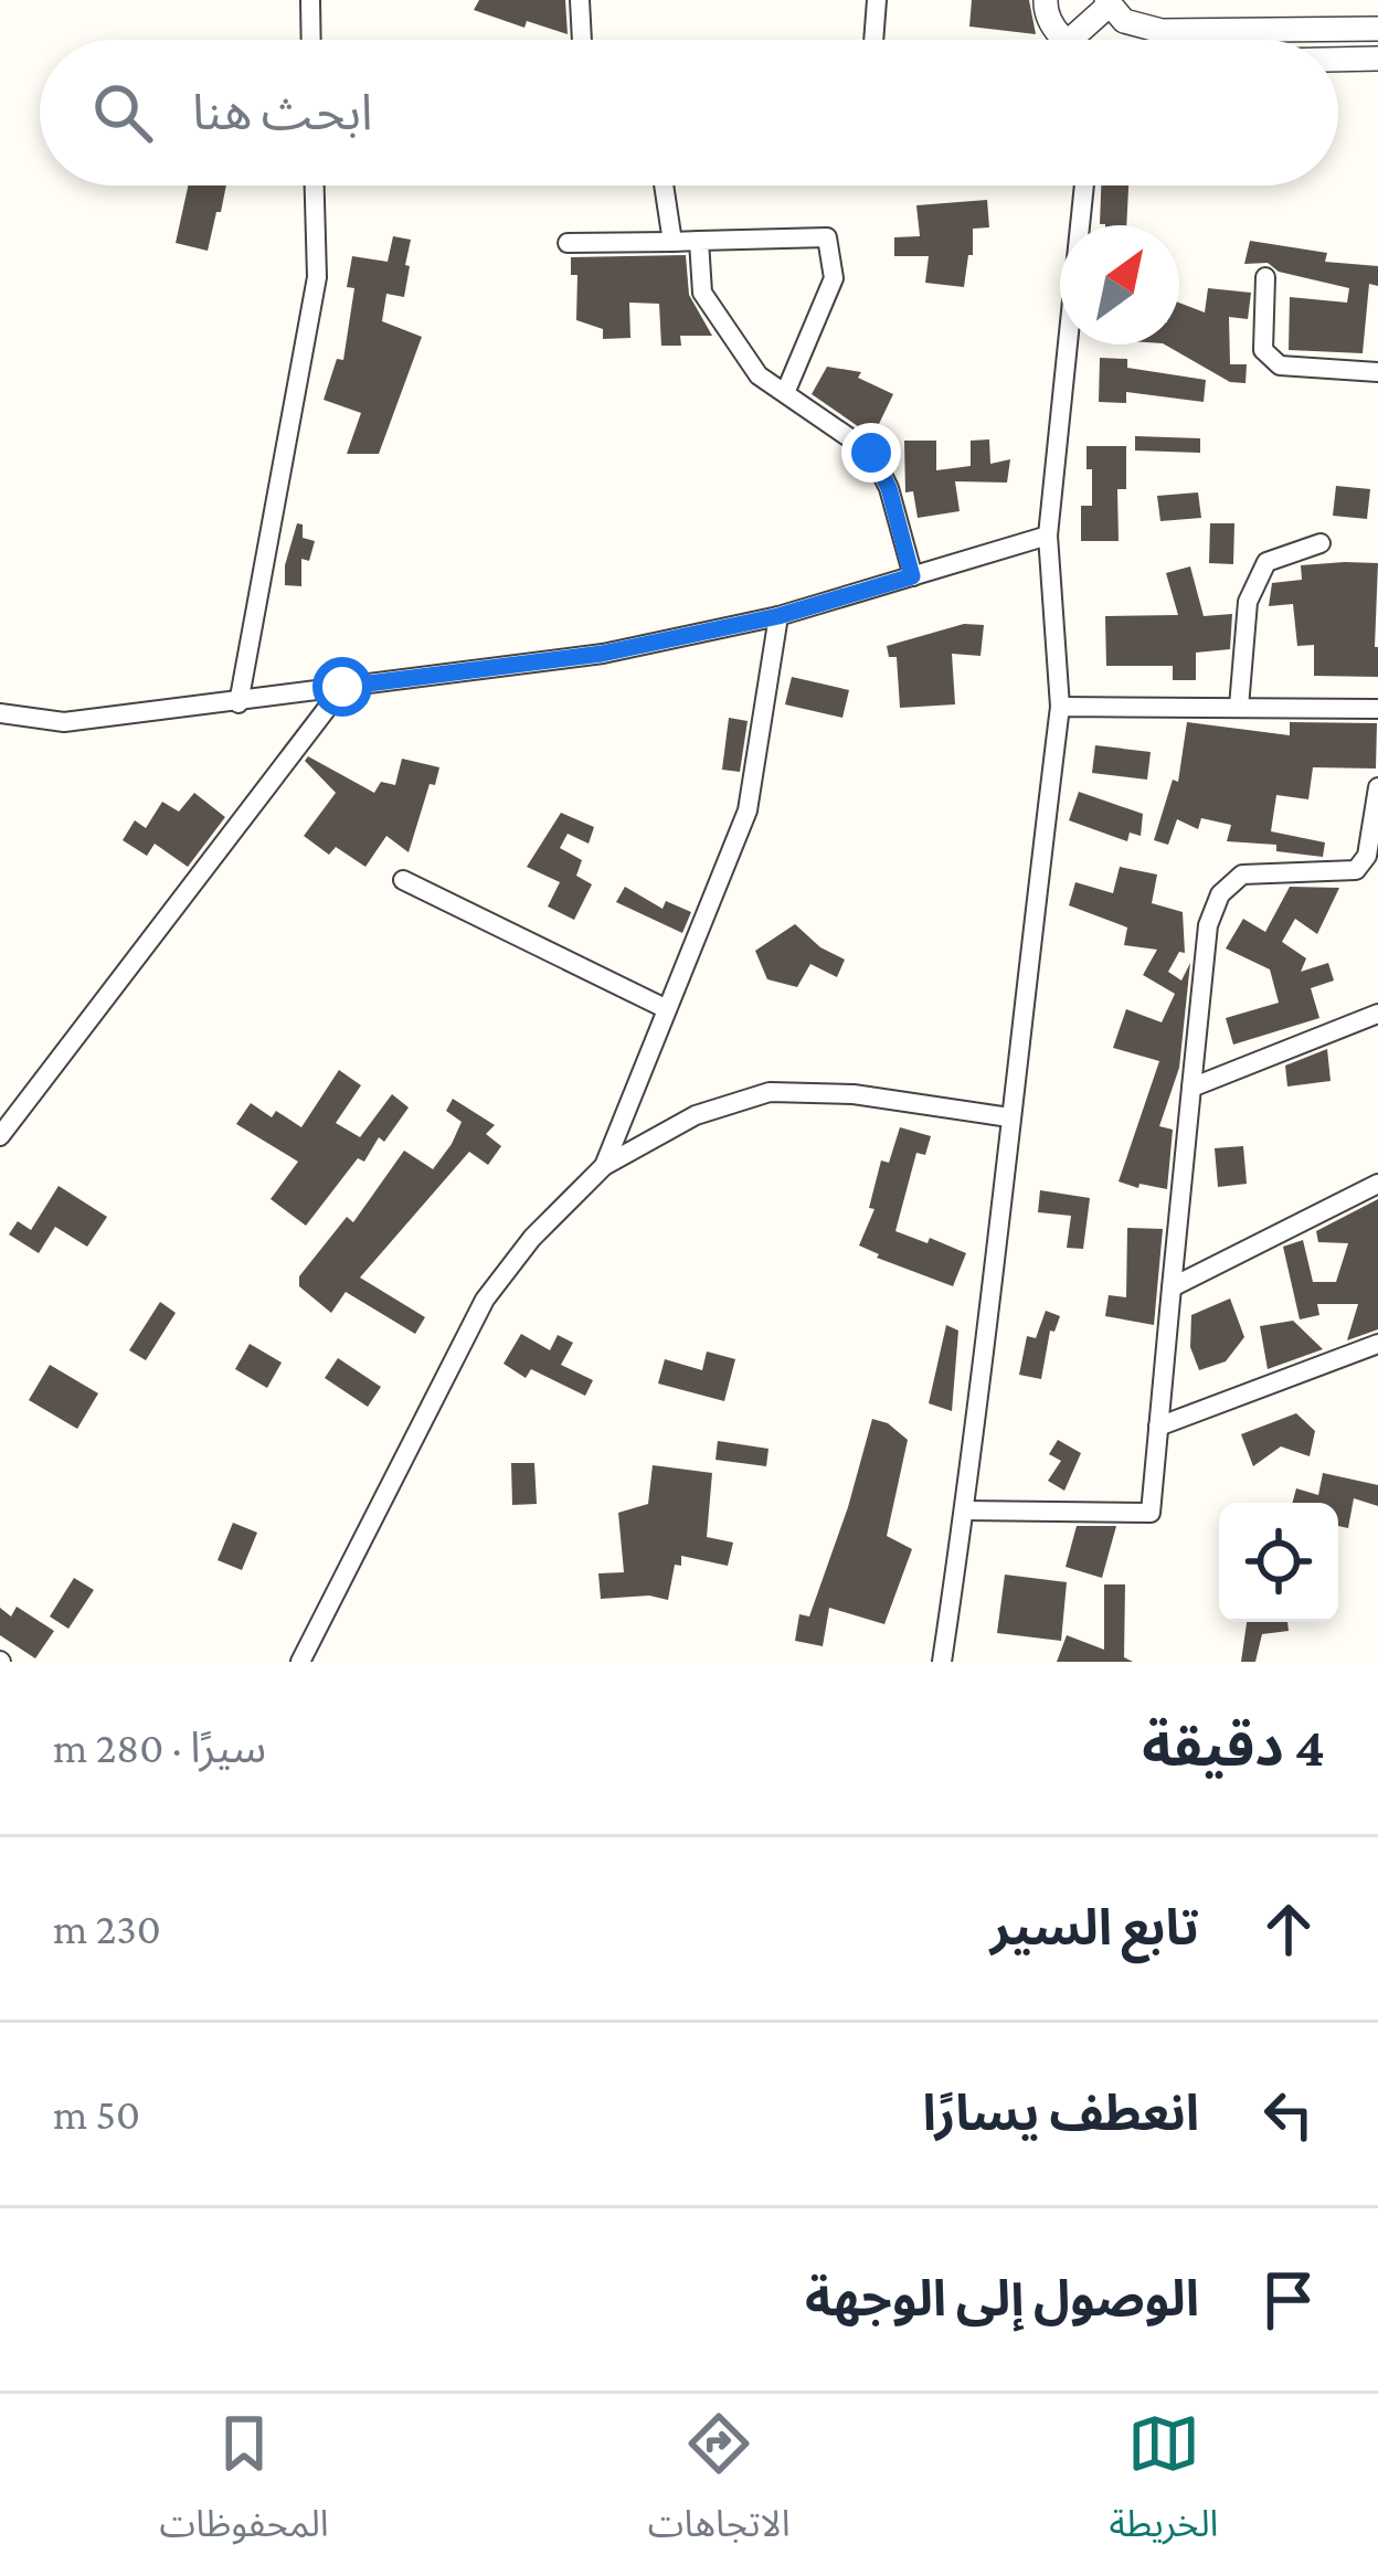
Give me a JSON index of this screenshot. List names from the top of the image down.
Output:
{
  "north": "top right",
  "page": {
    "search": "ابحث هنا",
    "heading": ["4 دقيقة", "سيرًا · 280 m"],
    "list": [
      ["تابع السير", "230 m"],
      ["انعطف يسارًا", "50 m"],
      "الوصول إلى الوجهة"
    ],
    "nav": ["الخريطة", "الاتجاهات", "المحفوظات"]
  }
}
